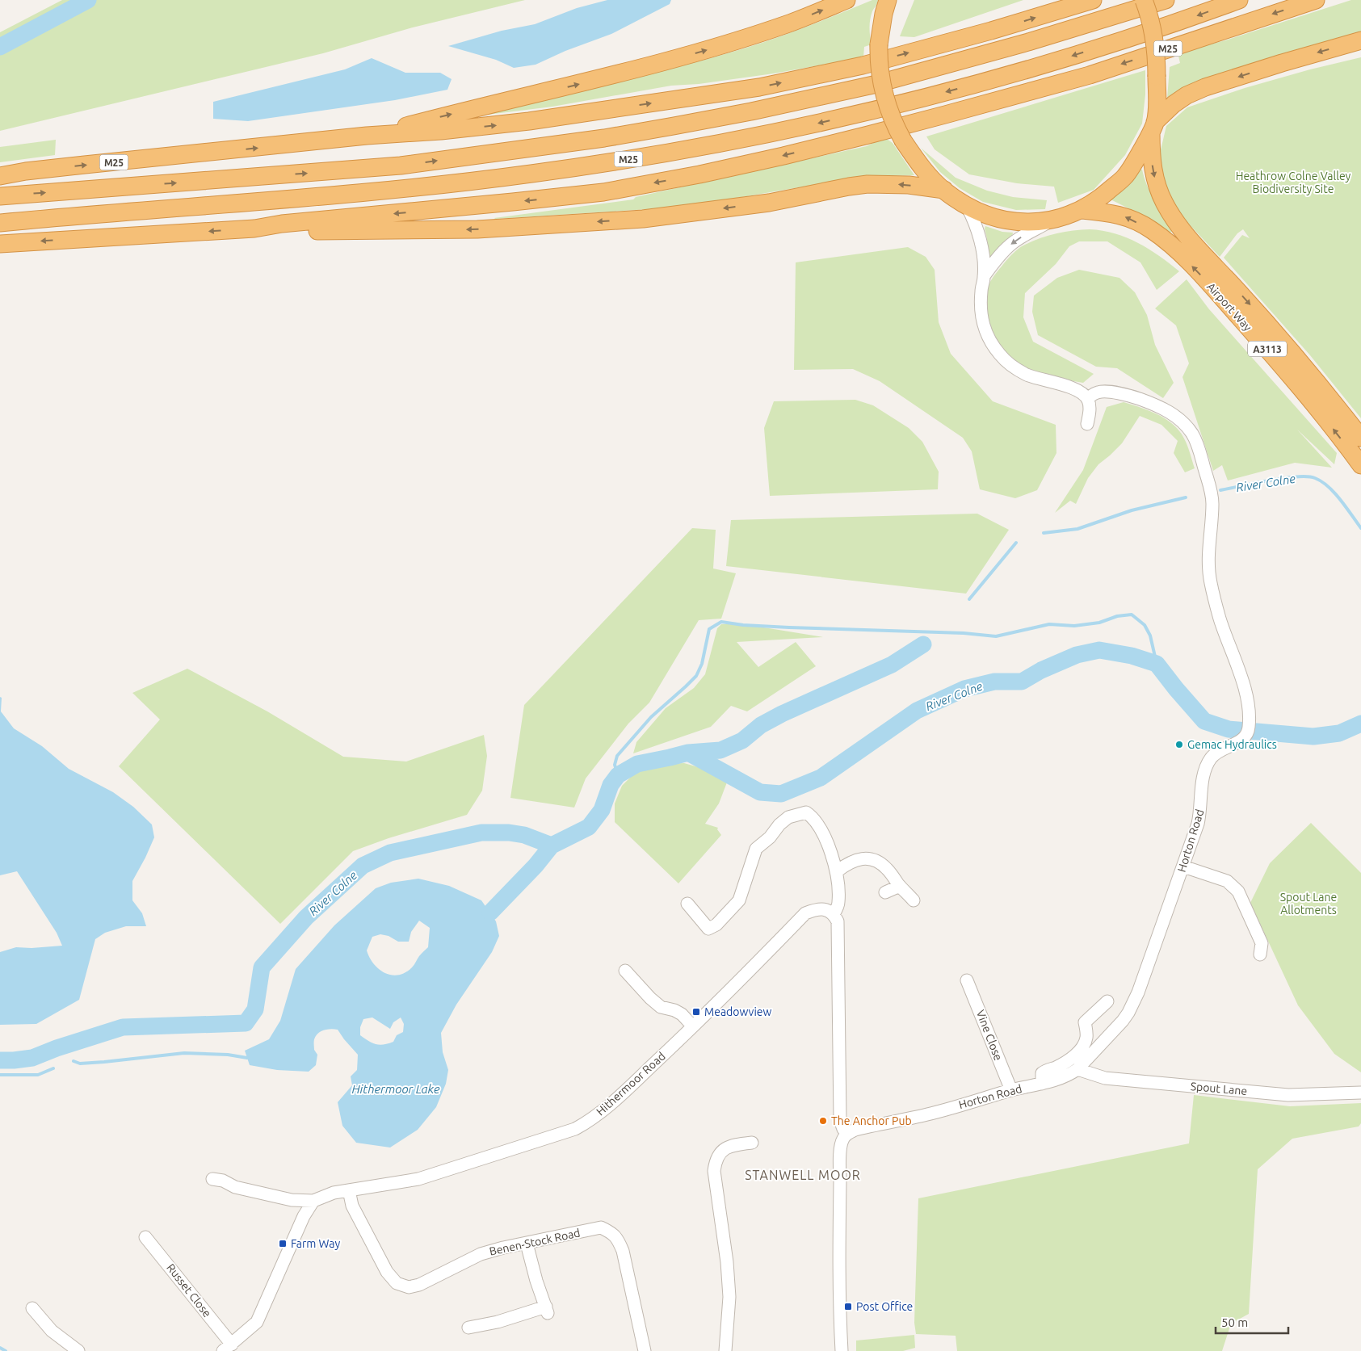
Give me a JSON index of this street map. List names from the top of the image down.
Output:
{
  "streets": {
    "highway": ["M25", "Airport Way", "A3113"],
    "street": [
      "Horton Road",
      "Vine Close",
      "Hithermoor Road",
      "Spout Lane",
      "Benen-Stock Road",
      "Russet Close"
    ]
  },
  "crossings": [
    ["Horton Road", "Vine Close"],
    ["Horton Road", "Spout Lane"],
    ["Hithermoor Road", "Benen-Stock Road"]
  ],
  "districts": ["STANWELL MOOR"],
  "water": ["River Colne", "Hithermoor Lake"],
  "parks": ["Heathrow Colne Valley Biodiversity Site", "Spout Lane Allotments"],
  "places": {
    "other": ["Gemac Hydraulics", "The Anchor Pub"],
    "transit": ["Meadowview", "Farm Way", "Post Office"]
  },
  "scale_bar": "50 m"
}
